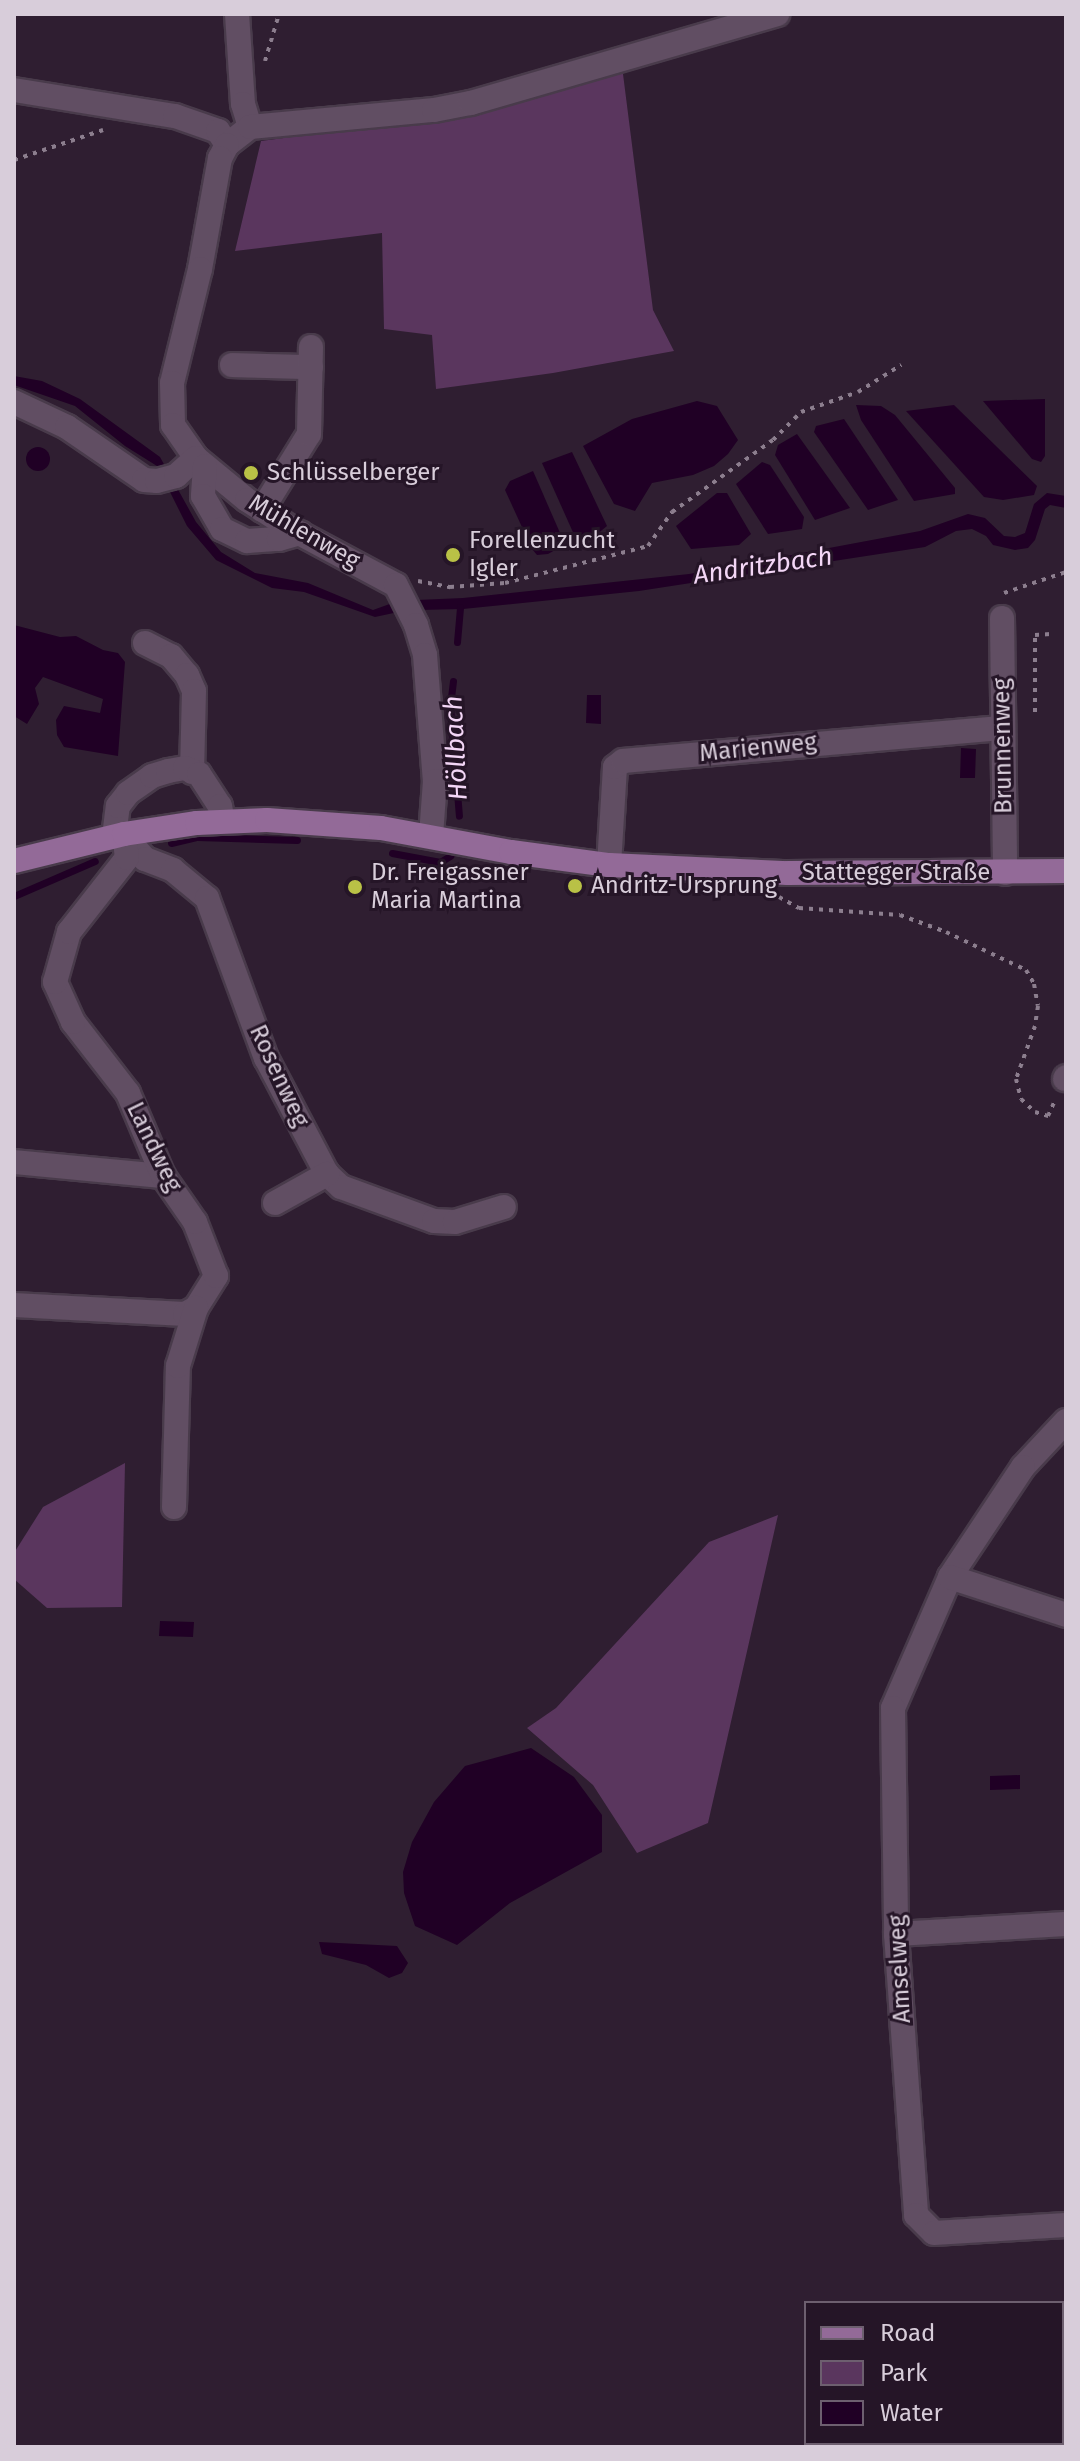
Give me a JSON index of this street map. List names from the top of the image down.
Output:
{
  "streets": {
    "main road": ["Stattegger Straße"],
    "street": [
      "Mühlenweg",
      "Brunnenweg",
      "Marienweg",
      "Rosenweg",
      "Landweg",
      "Amselweg"
    ]
  },
  "crossings": [
    ["Brunnenweg", "Marienweg"],
    ["Brunnenweg", "Stattegger Straße"],
    ["Marienweg", "Stattegger Straße"],
    ["Stattegger Straße", "Rosenweg"],
    ["Stattegger Straße", "Landweg"],
    ["Rosenweg", "Landweg"]
  ],
  "water": ["Andritzbach", "Höllbach"],
  "places": [
    "Schlüsselberger",
    "Forellenzucht Igler",
    "Andritz-Ursprung",
    "Dr. Freigassner Maria Martina"
  ],
  "legend": ["Road", "Park", "Water"]
}
